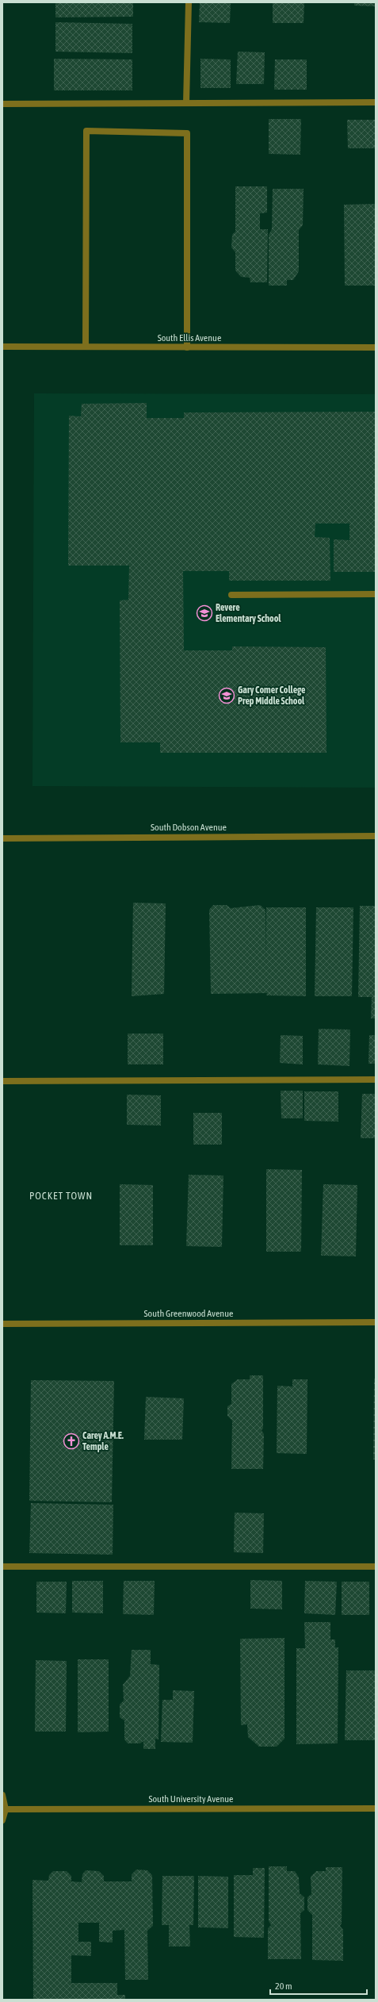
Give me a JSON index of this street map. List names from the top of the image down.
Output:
{
  "streets": {
    "street": [
      "South Ellis Avenue",
      "South Dobson Avenue",
      "South Greenwood Avenue",
      "South University Avenue"
    ]
  },
  "districts": ["POCKET TOWN"],
  "places": {
    "school or university": ["Revere Elementary School", "Gary Comer College Prep Middle School"],
    "church": ["Carey A.M.E. Temple"]
  },
  "scale_bar": "20 m"
}
